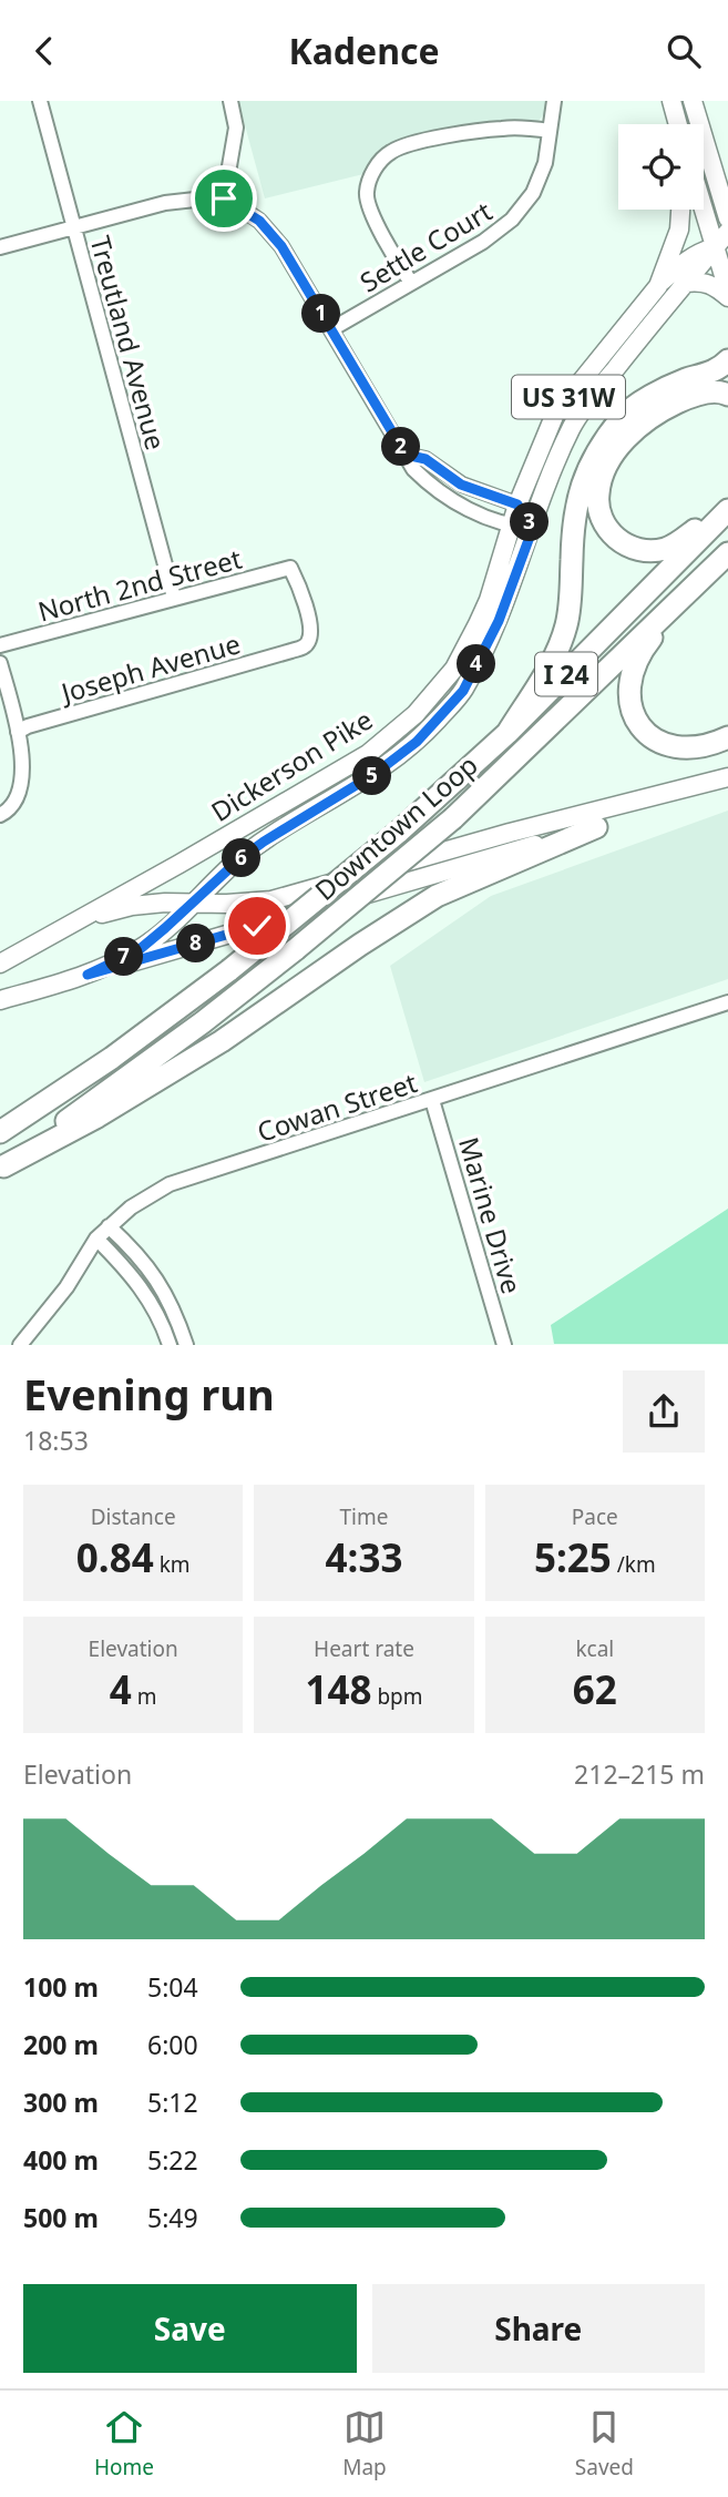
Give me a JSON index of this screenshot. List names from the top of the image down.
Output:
{
  "streets": {
    "highway": ["I 24", "Downtown Loop"],
    "main road": ["US 31W", "Dickerson Pike"],
    "street": [
      "Settle Court",
      "Treutland Avenue",
      "North 2nd Street",
      "Joseph Avenue",
      "Cowan Street",
      "Marine Drive"
    ]
  },
  "crossings": [
    ["Treutland Avenue", "North 2nd Street"],
    ["North 2nd Street", "Joseph Avenue"],
    ["Cowan Street", "Marine Drive"]
  ],
  "page": {
    "header": "Kadence",
    "pins": [
      "1",
      "2",
      "3",
      "4",
      "5",
      "6",
      "8",
      "7"
    ],
    "heading": ["Evening run", "18:53"],
    "stats": [
      ["Distance", "0.84 km"],
      ["Time", "4:33"],
      ["Pace", "5:25 /km"],
      ["Elevation", "4 m"],
      ["Heart rate", "148 bpm"],
      ["kcal", "62"]
    ],
    "chart": ["Elevation", "212–215 m"],
    "list": [
      {
        "name": "100 m",
        "note": "5:04"
      },
      {
        "name": "200 m",
        "note": "6:00"
      },
      {
        "name": "300 m",
        "note": "5:12"
      },
      {
        "name": "400 m",
        "note": "5:22"
      },
      {
        "name": "500 m",
        "note": "5:49"
      }
    ],
    "buttons": ["Save", "Share"],
    "tabs": ["Home", "Map", "Saved"]
  }
}
